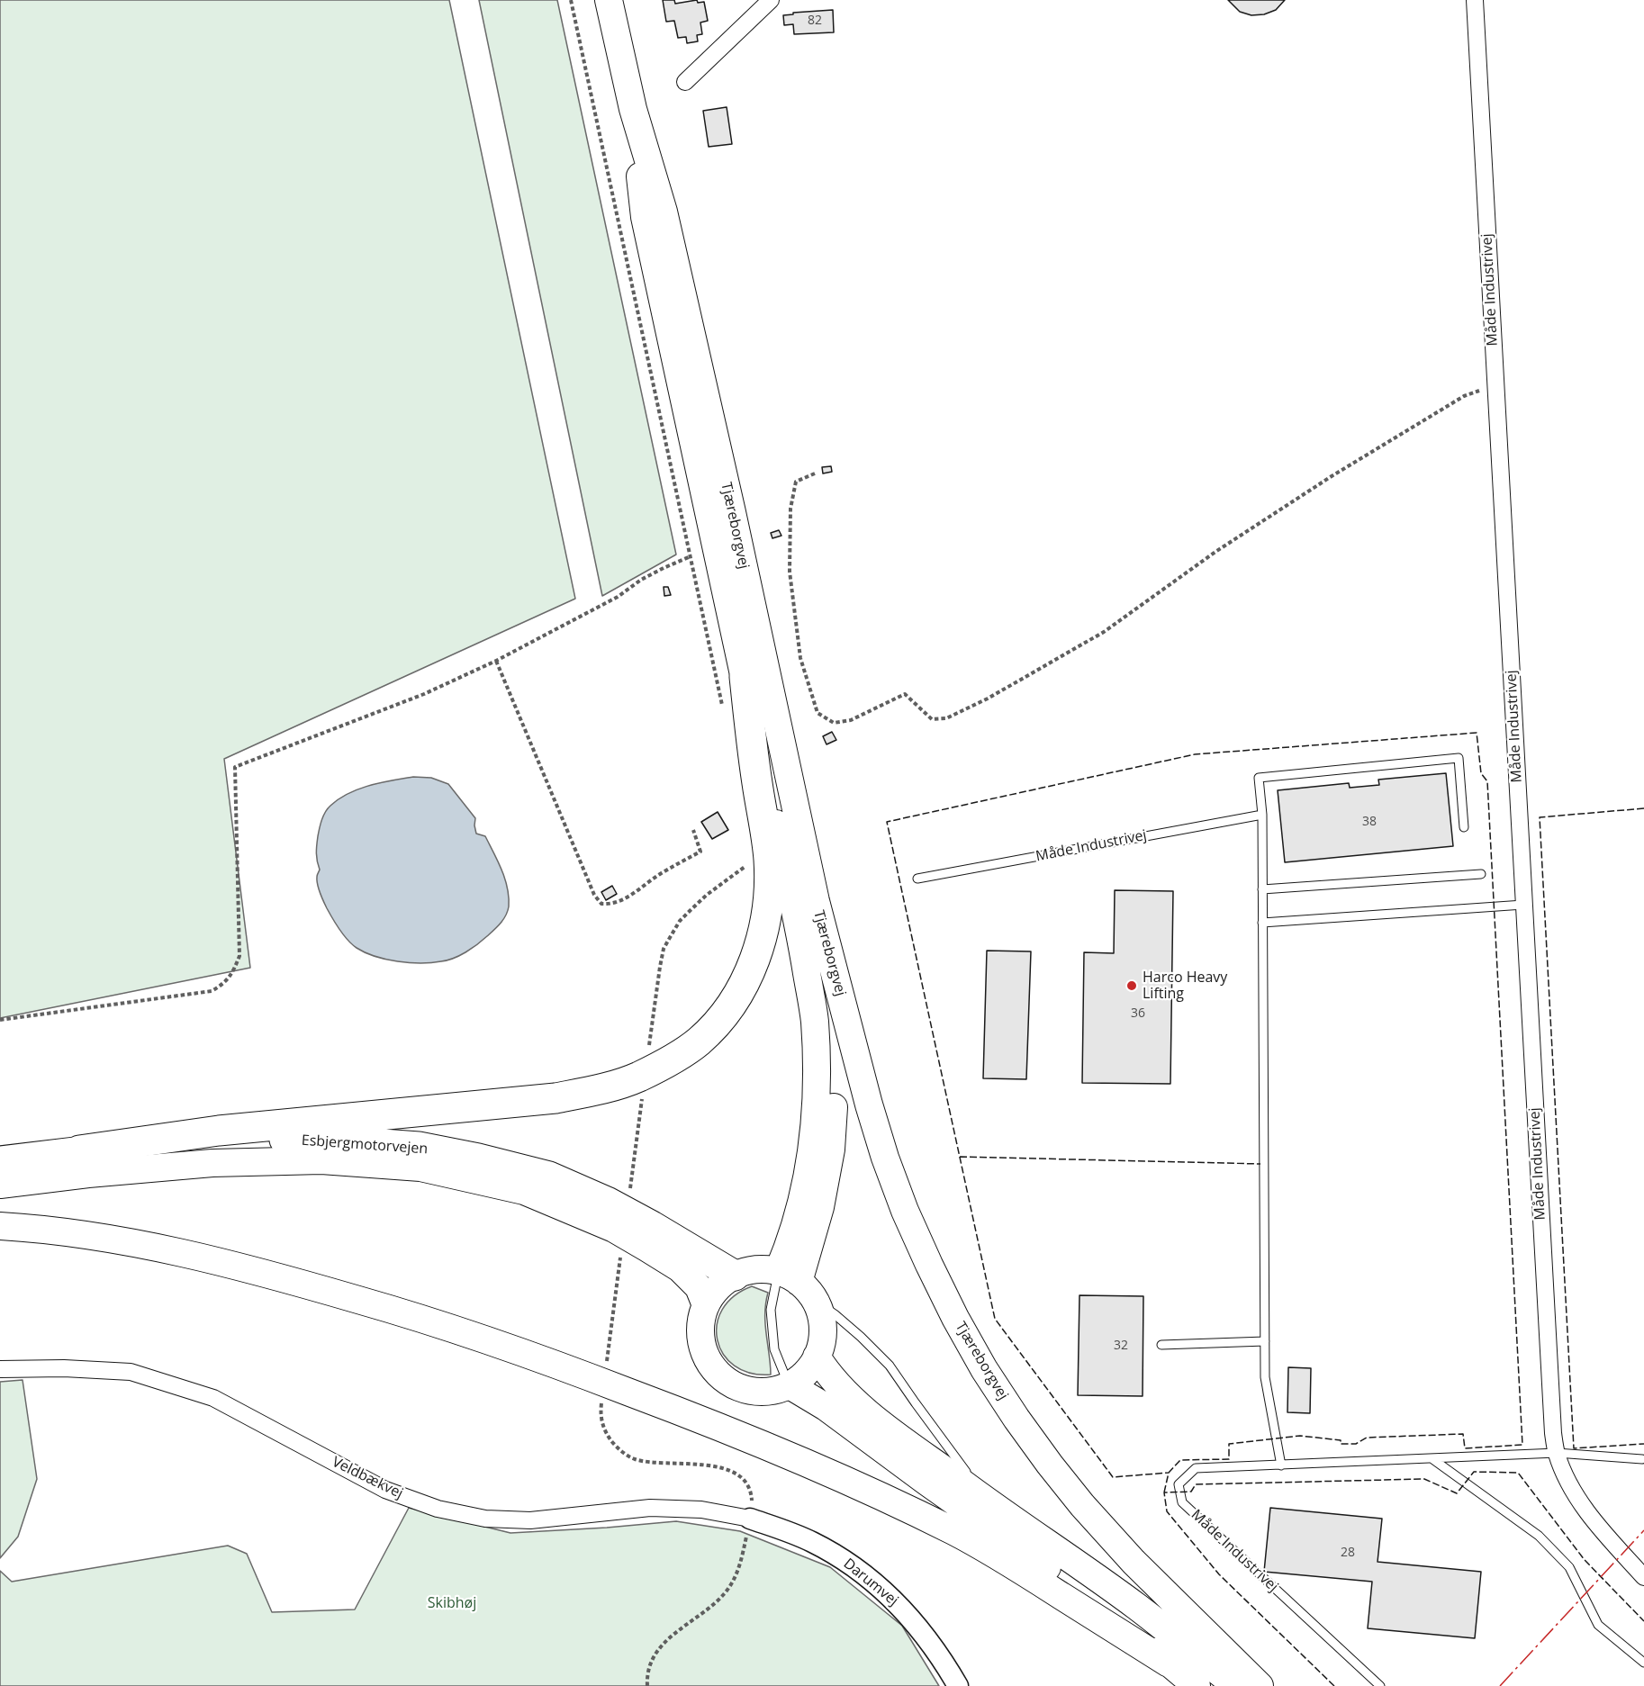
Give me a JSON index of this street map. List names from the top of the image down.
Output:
{
  "streets": {
    "highway": ["Tjæreborgvej", "Esbjergmotorvejen"],
    "street": ["Måde Industrivej", "Veldbækvej", "Darumvej"]
  },
  "crossings": [
    ["Veldbækvej", "Darumvej"]
  ],
  "parks": ["Skibhøj"],
  "places": ["Harco Heavy Lifting"],
  "house_numbers": [
    "82",
    "38",
    "36",
    "32",
    "28"
  ]
}
